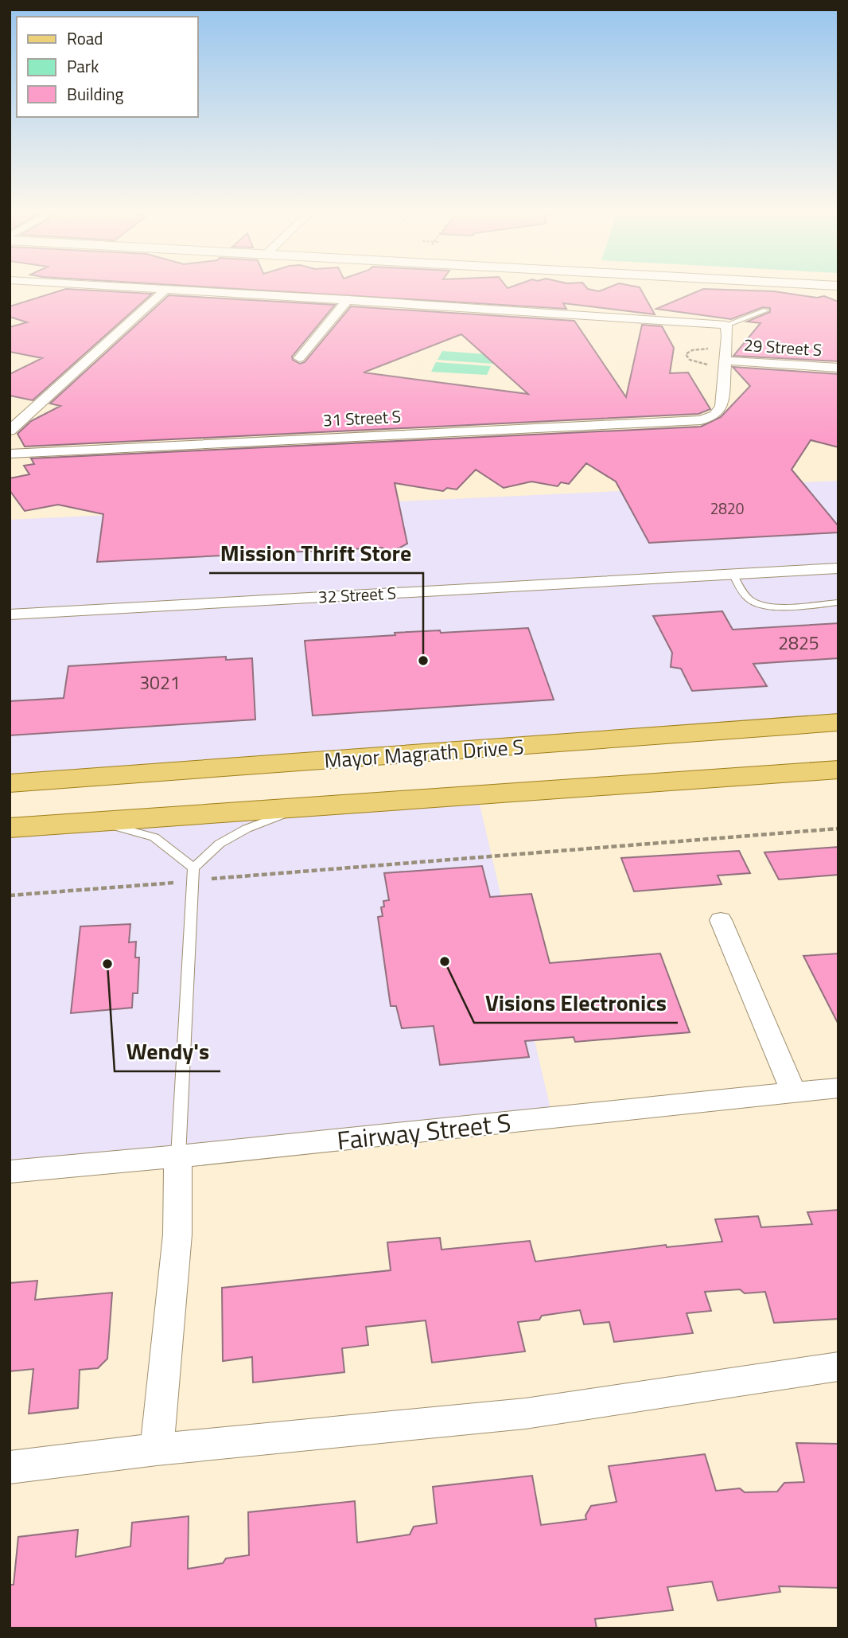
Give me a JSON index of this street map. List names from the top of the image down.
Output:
{
  "streets": {
    "main road": ["Mayor Magrath Drive S"],
    "street": [
      "29 Street S",
      "31 Street S",
      "32 Street S",
      "Fairway Street S"
    ]
  },
  "crossings": [
    ["29 Street S", "31 Street S"]
  ],
  "places": ["Mission Thrift Store", "Visions Electronics", "Wendy's"],
  "house_numbers": ["2820", "2825", "3021"],
  "legend": ["Road", "Park", "Building"]
}
